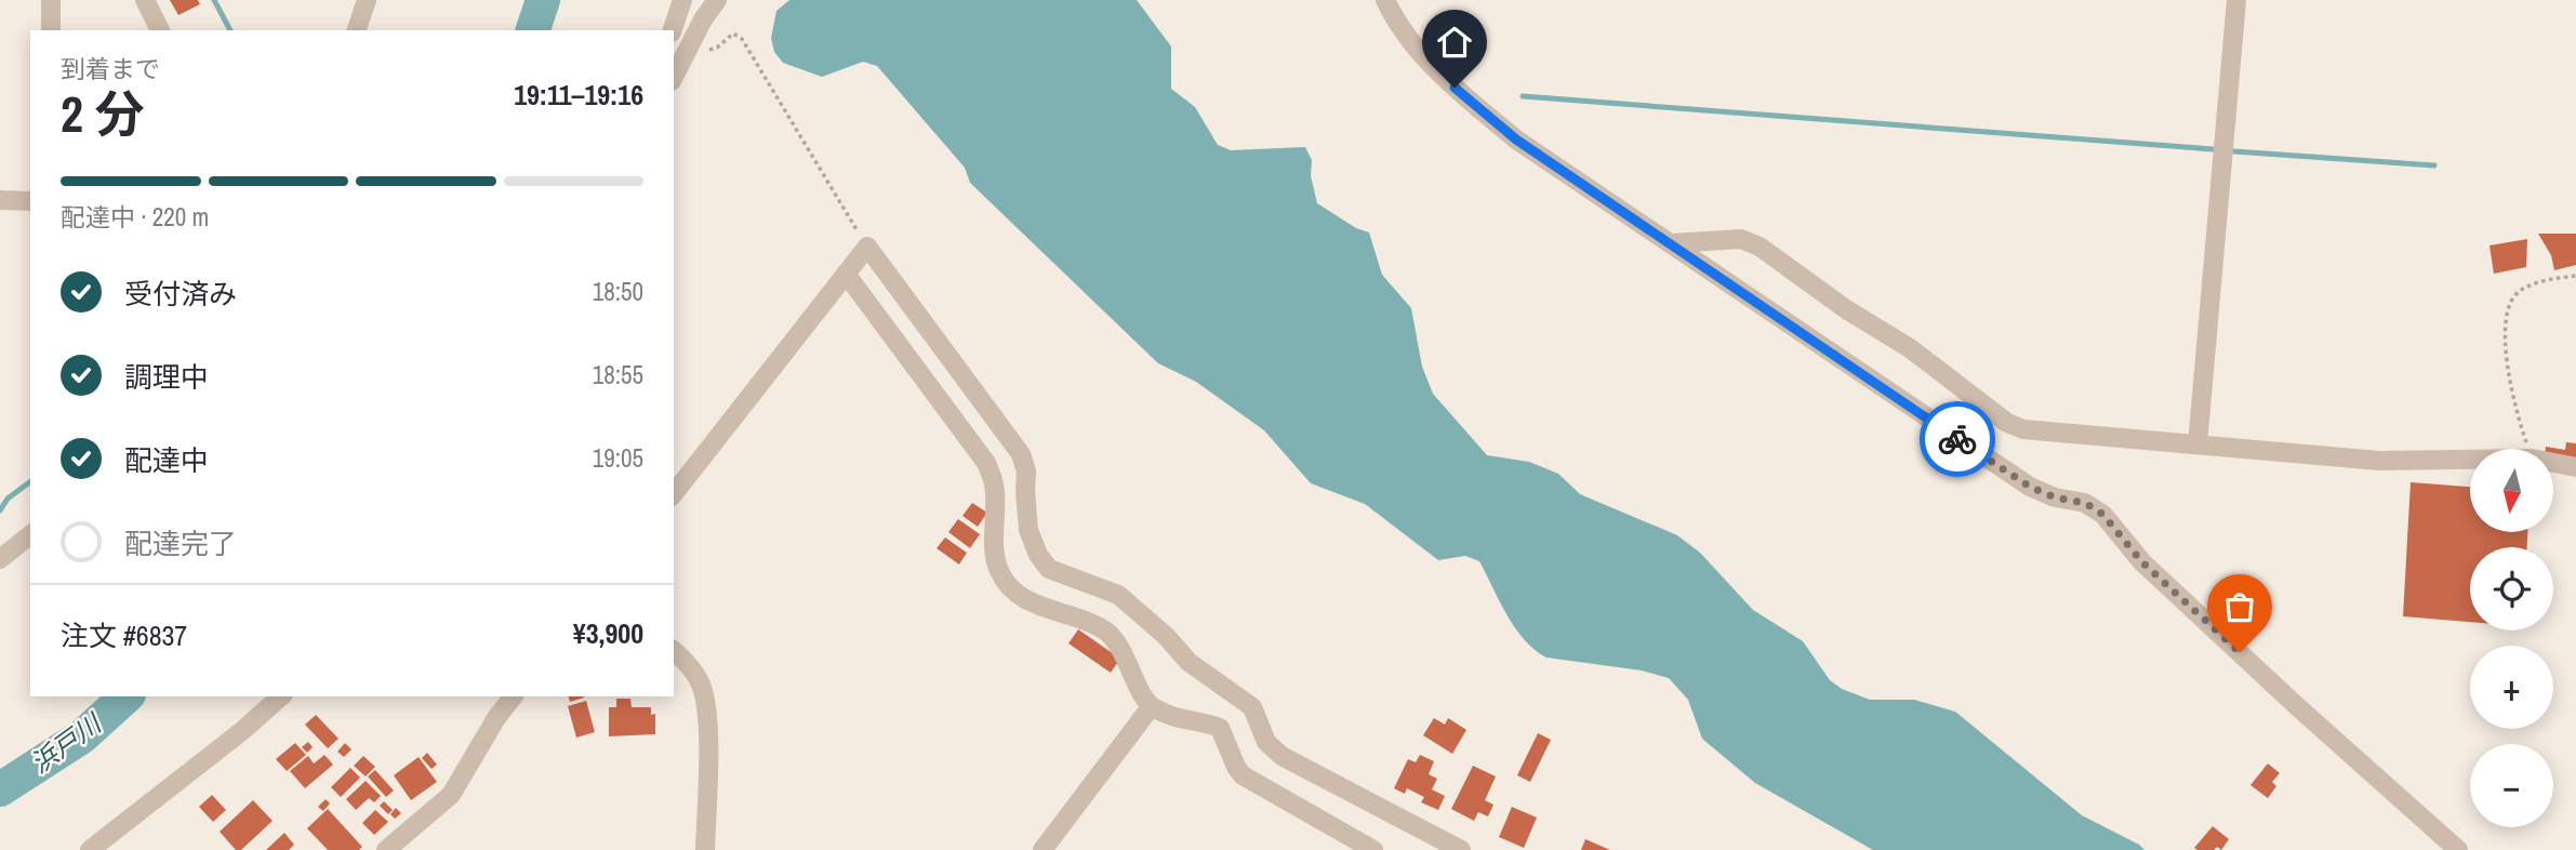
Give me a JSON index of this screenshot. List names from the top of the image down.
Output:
{
  "water": ["浜戸川"],
  "north": "bottom",
  "page": {
    "heading": ["2 分", "到着まで", "19:11–19:16"],
    "panel": ["注文 #6837", "¥3,900"],
    "bar": "配達中 · 220 m",
    "list": [
      ["受付済み", "18:50"],
      ["調理中", "18:55"],
      ["配達中", "19:05"],
      "配達完了"
    ],
    "map_buttons": ["+", "−"]
  }
}
